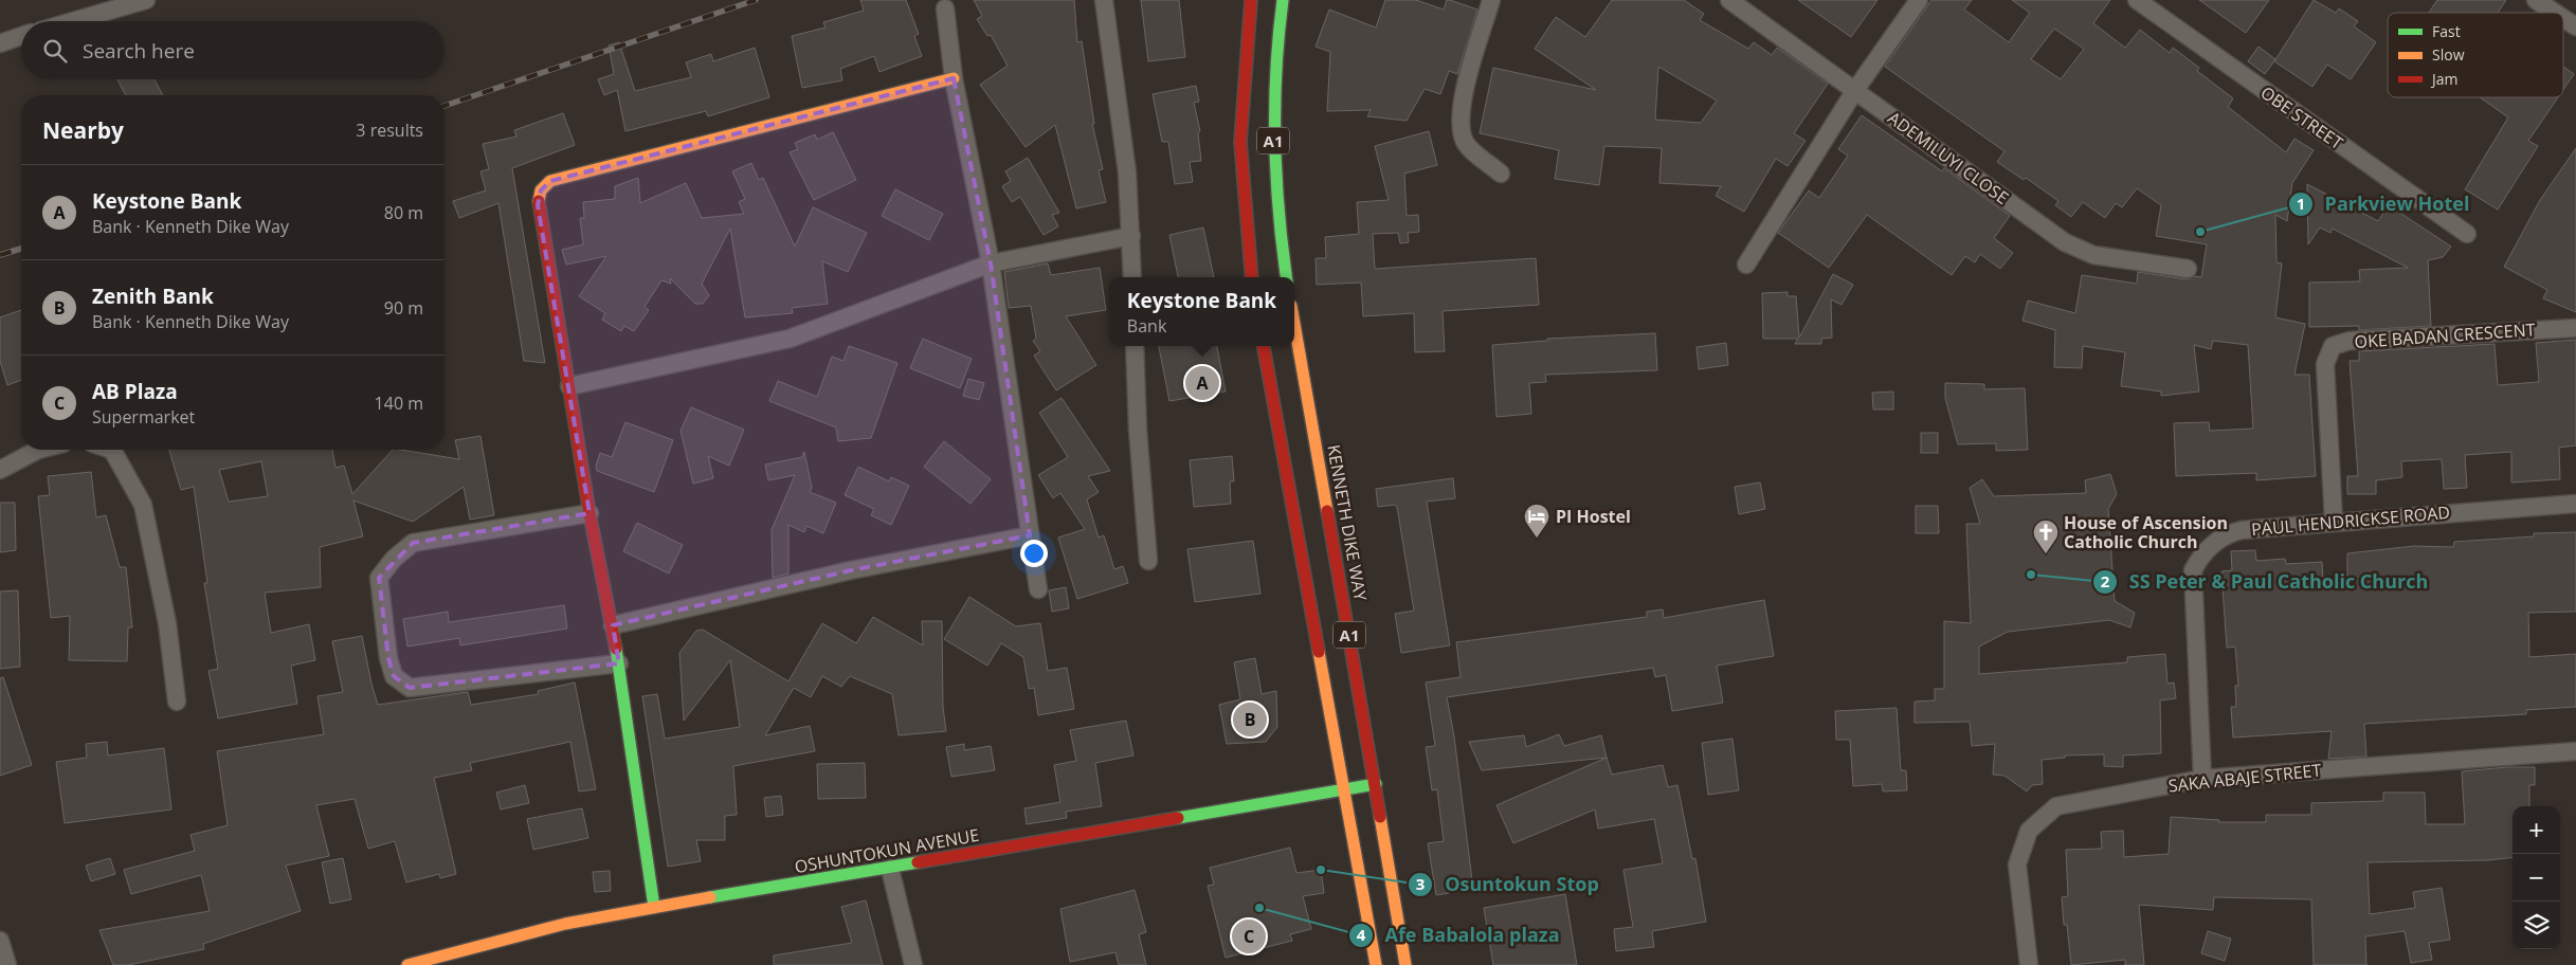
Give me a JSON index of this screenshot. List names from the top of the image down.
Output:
{
  "streets": {
    "main road": ["A1", "KENNETH DIKE WAY", "OSHUNTOKUN AVENUE"],
    "street": [
      "OBE STREET",
      "ADEMILUYI CLOSE",
      "OKE BADAN CRESCENT",
      "PAUL HENDRICKSE ROAD",
      "SAKA ABAJE STREET"
    ]
  },
  "crossings": [
    ["A1", "OSHUNTOKUN AVENUE"],
    ["OKE BADAN CRESCENT", "PAUL HENDRICKSE ROAD"],
    ["PAUL HENDRICKSE ROAD", "SAKA ABAJE STREET"],
    ["KENNETH DIKE WAY", "OSHUNTOKUN AVENUE"]
  ],
  "places": {
    "other": [
      "Parkview Hotel",
      "SS Peter & Paul Catholic Church",
      "Osuntokun Stop",
      "Afe Babalola plaza"
    ],
    "hotel": ["PI Hostel"],
    "church": ["House of Ascension Catholic Church"]
  },
  "legend": ["Fast", "Slow", "Jam"],
  "page": {
    "search": "Search here",
    "heading": ["Nearby", "3 results"],
    "list": [
      {
        "mark": "A",
        "name": "Keystone Bank",
        "note": "Bank · Kenneth Dike Way",
        "value": "80 m"
      },
      {
        "mark": "B",
        "name": "Zenith Bank",
        "note": "Bank · Kenneth Dike Way",
        "value": "90 m"
      },
      {
        "mark": "C",
        "name": "AB Plaza",
        "note": "Supermarket",
        "value": "140 m"
      }
    ],
    "popup": ["Keystone Bank", "Bank"],
    "pins": ["A", "B", "C"],
    "map_buttons": ["+", "−"]
  }
}
